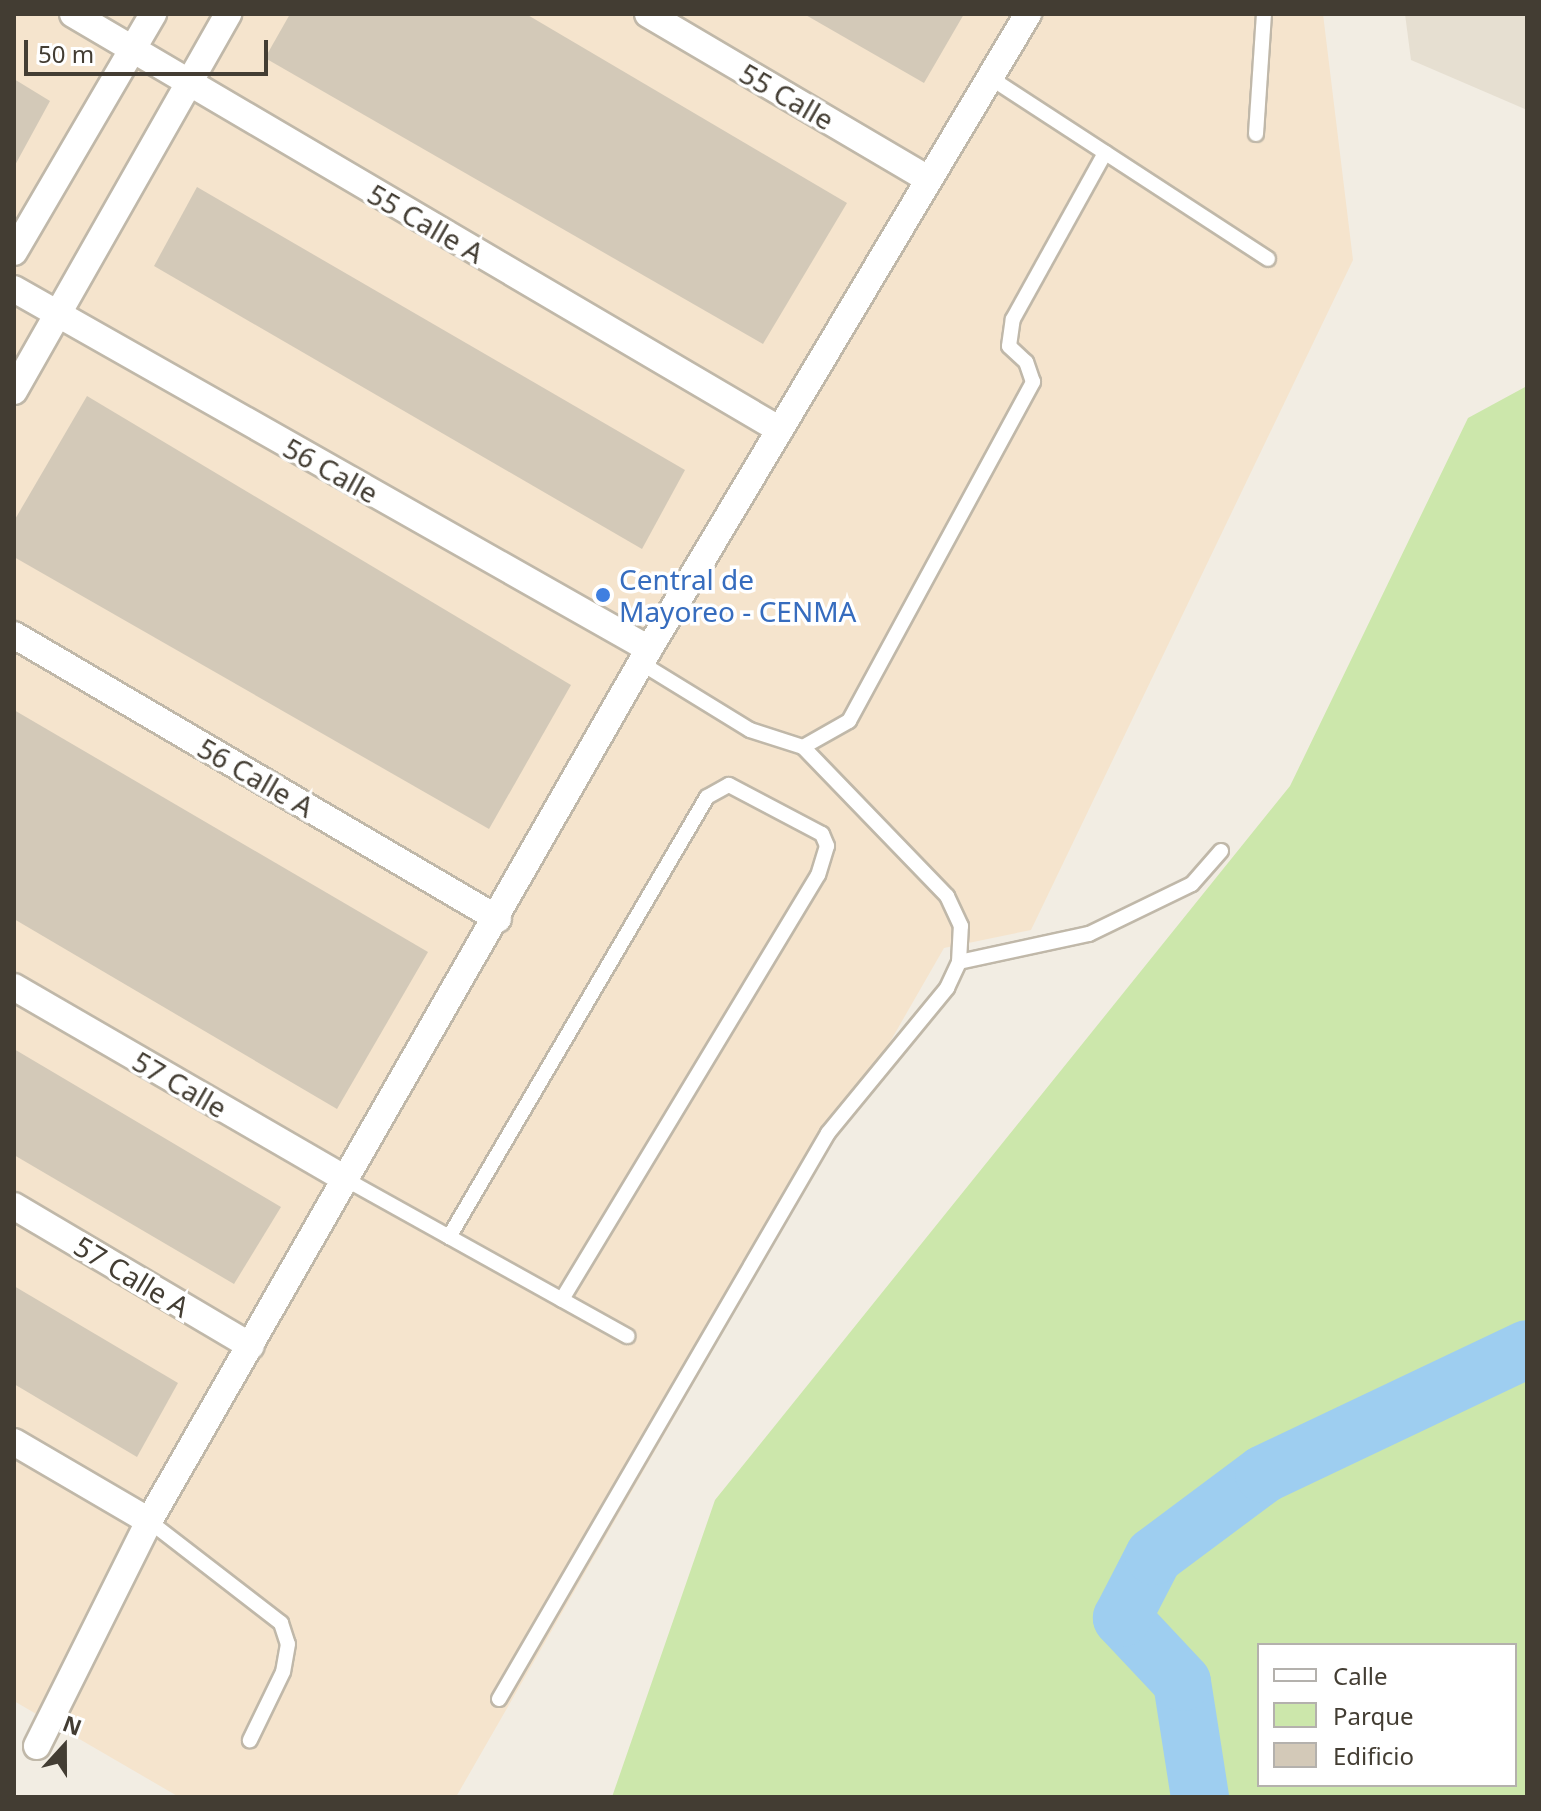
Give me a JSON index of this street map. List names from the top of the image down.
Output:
{
  "streets": {
    "street": [
      "55 Calle",
      "55 Calle A",
      "56 Calle",
      "56 Calle A",
      "57 Calle",
      "57 Calle A"
    ]
  },
  "places": ["Central de Mayoreo - CENMA"],
  "legend": ["Calle", "Parque", "Edificio"],
  "scale_bar": "50 m",
  "north": "top"
}
